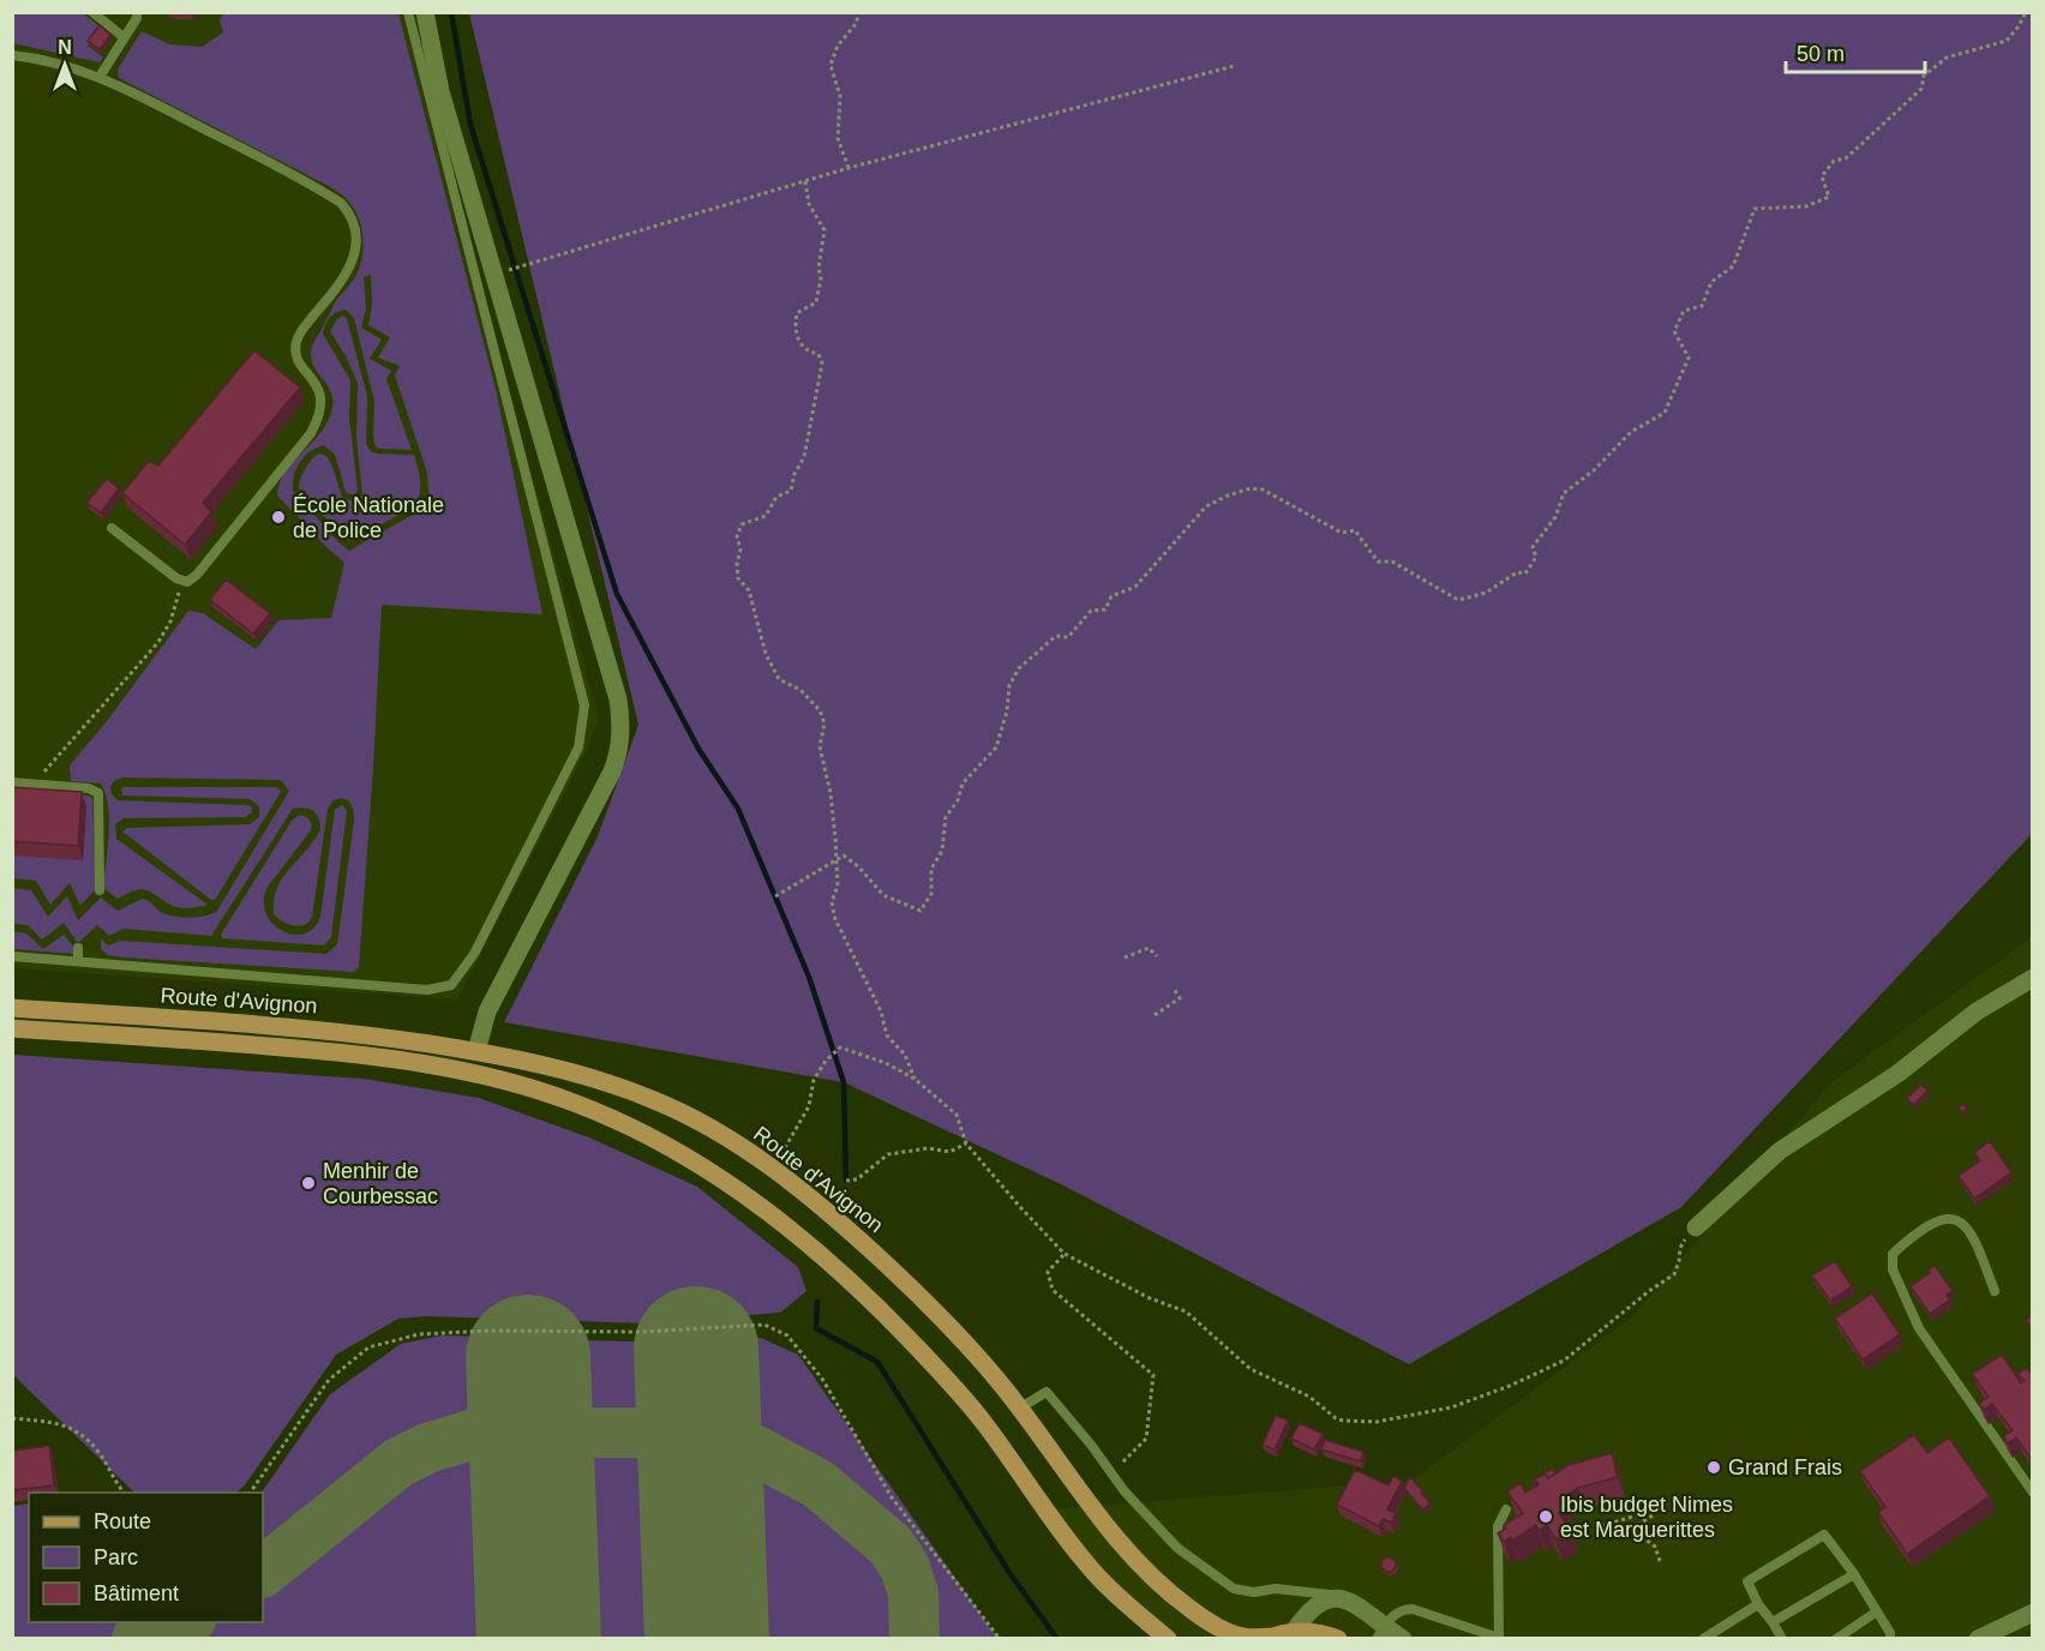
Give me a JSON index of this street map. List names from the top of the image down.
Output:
{
  "streets": {
    "main road": ["Route d'Avignon"]
  },
  "places": [
    "École Nationale de Police",
    "Menhir de Courbessac",
    "Grand Frais",
    "Ibis budget Nimes est Marguerittes"
  ],
  "legend": ["Route", "Parc", "Bâtiment"],
  "scale_bar": "50 m",
  "north": "top"
}
